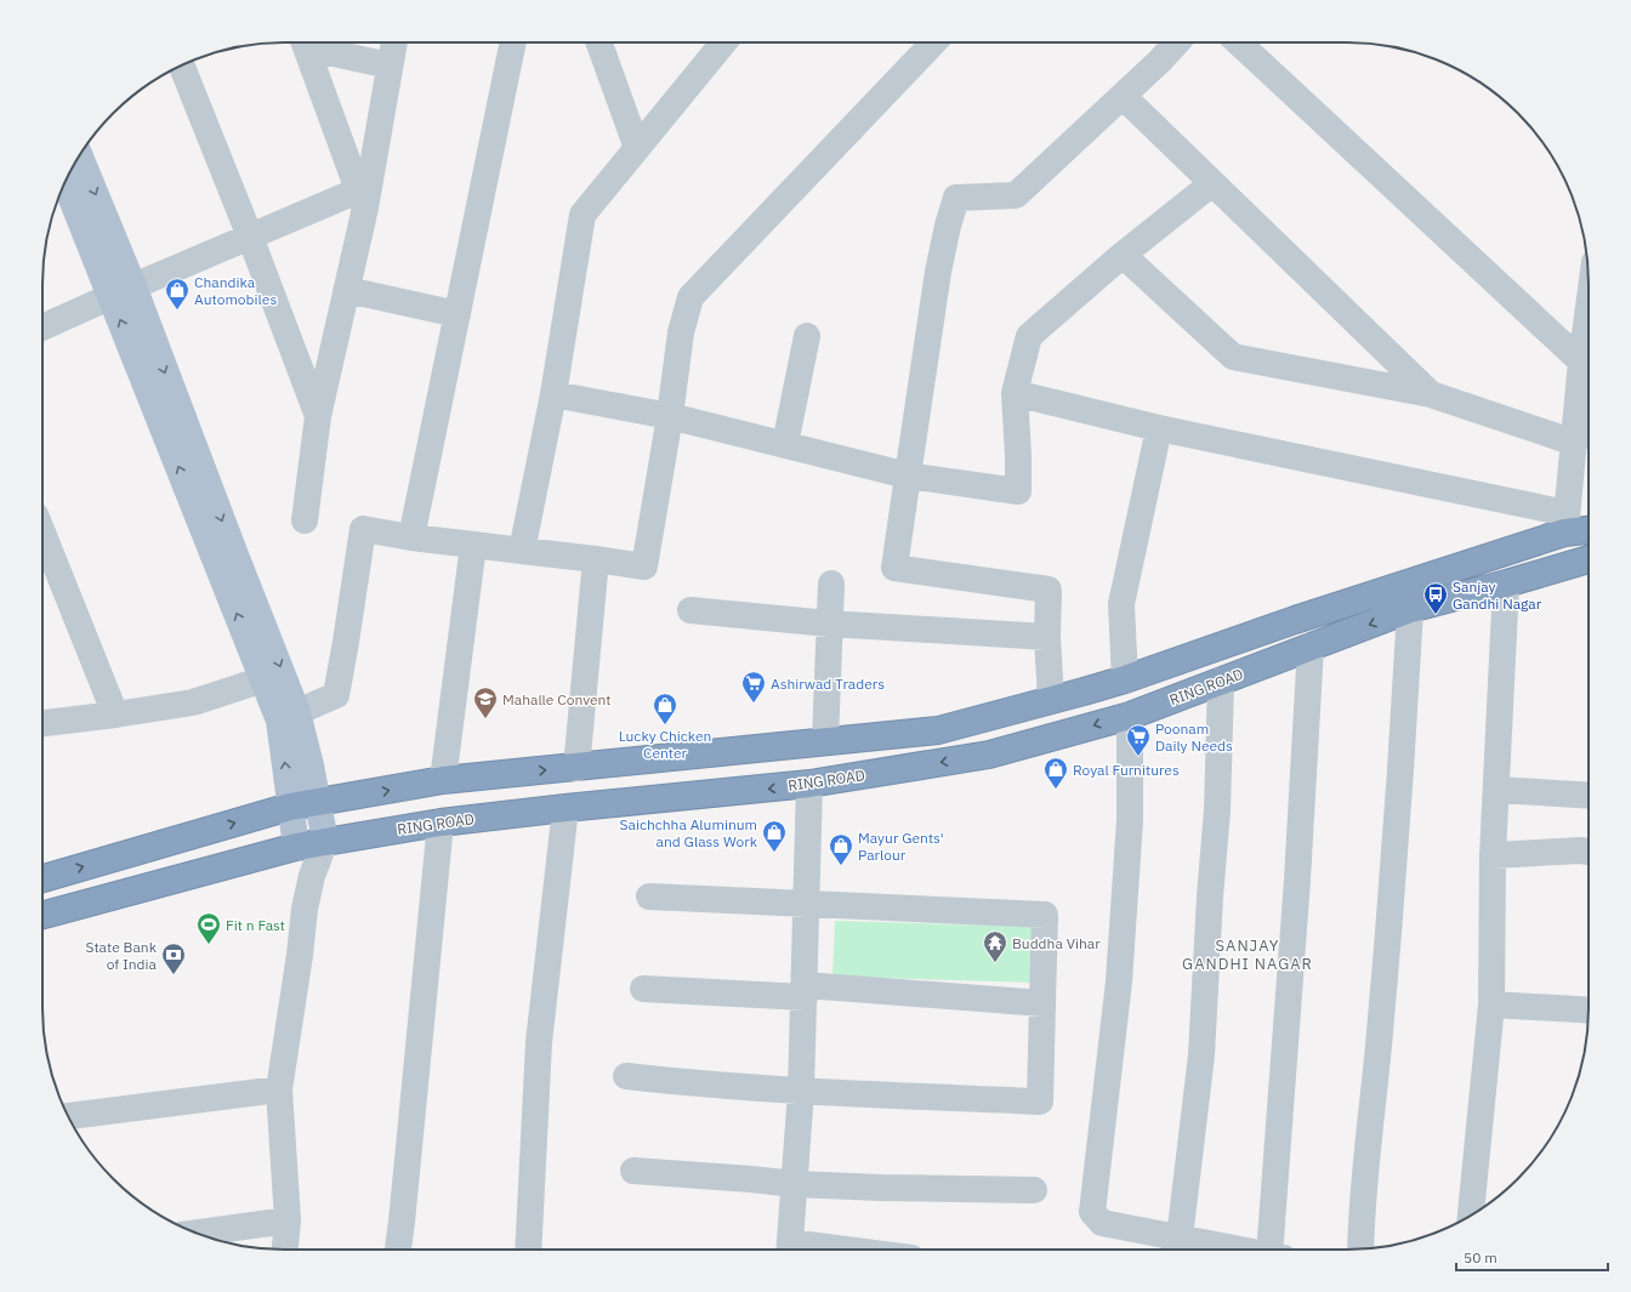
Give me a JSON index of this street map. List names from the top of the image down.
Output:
{
  "streets": {
    "highway": ["RING ROAD"]
  },
  "districts": ["SANJAY GANDHI NAGAR"],
  "places": {
    "shop": [
      "Chandika Automobiles",
      "Lucky Chicken Center",
      "Royal Furnitures",
      "Saichchha Aluminum and Glass Work",
      "Mayur Gents' Parlour"
    ],
    "bus stop": ["Sanjay Gandhi Nagar"],
    "supermarket": ["Ashirwad Traders", "Poonam Daily Needs"],
    "school or university": ["Mahalle Convent"],
    "sports": ["Fit n Fast"],
    "temple": ["Buddha Vihar"],
    "bank": ["State Bank of India"]
  },
  "scale_bar": "50 m"
}
